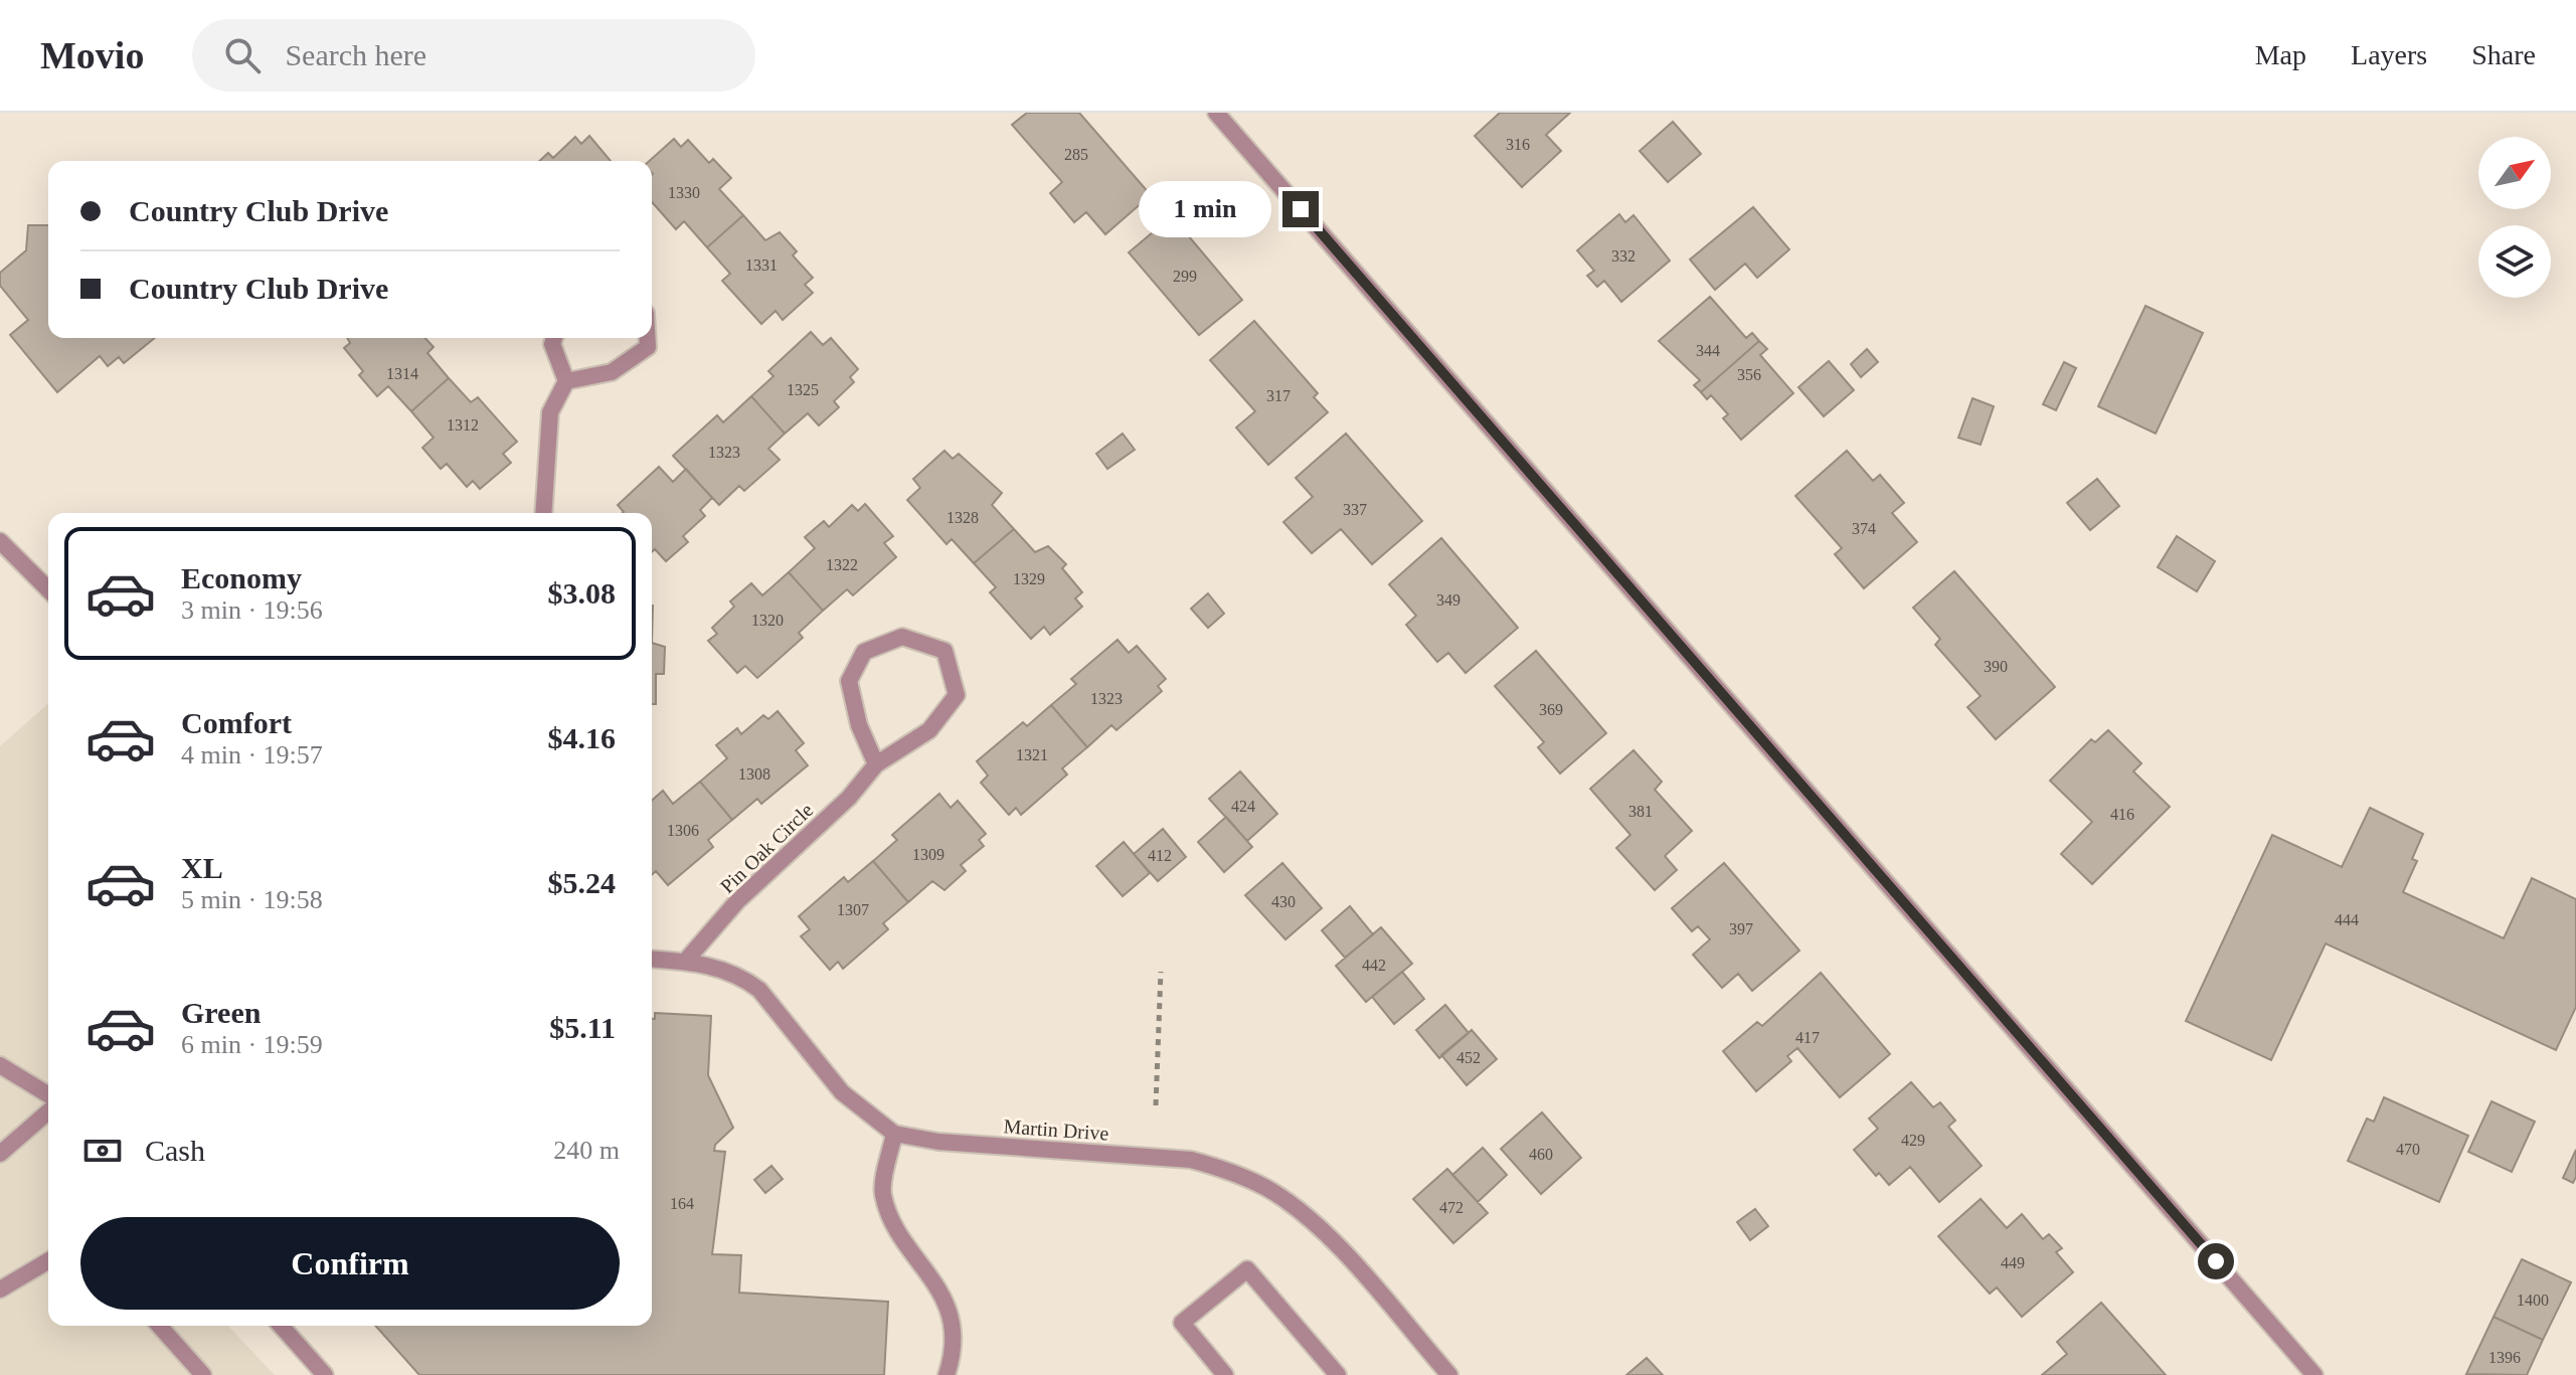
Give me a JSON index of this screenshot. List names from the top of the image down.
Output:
{
  "streets": {
    "street": ["Pin Oak Circle", "Martin Drive"]
  },
  "crossings": [
    ["Pin Oak Circle", "Martin Drive"]
  ],
  "house_numbers": [
    "316",
    "285",
    "1330",
    "332",
    "1331",
    "299",
    "344",
    "1314",
    "356",
    "1325",
    "317",
    "1312",
    "1323",
    "337",
    "1328",
    "374",
    "1322",
    "1329",
    "349",
    "1320",
    "390",
    "1323",
    "369",
    "1321",
    "1308",
    "424",
    "381",
    "416",
    "1306",
    "1309",
    "412",
    "430",
    "1307",
    "444",
    "397",
    "442",
    "417",
    "452",
    "429",
    "470",
    "460",
    "164",
    "472",
    "449",
    "1400",
    "1396"
  ],
  "north": "top right",
  "page": {
    "header": "Movio",
    "search": "Search here",
    "nav": ["Map", "Layers", "Share"],
    "banner": ["Country Club Drive", "Country Club Drive"],
    "bubble": "1 min",
    "list": [
      {
        "name": "Economy",
        "note": "3 min · 19:56",
        "value": "$3.08"
      },
      {
        "name": "Comfort",
        "note": "4 min · 19:57",
        "value": "$4.16"
      },
      {
        "name": "XL",
        "note": "5 min · 19:58",
        "value": "$5.24"
      },
      {
        "name": "Green",
        "note": "6 min · 19:59",
        "value": "$5.11"
      }
    ],
    "pay": ["Cash", "240 m"],
    "buttons": "Confirm"
  }
}
